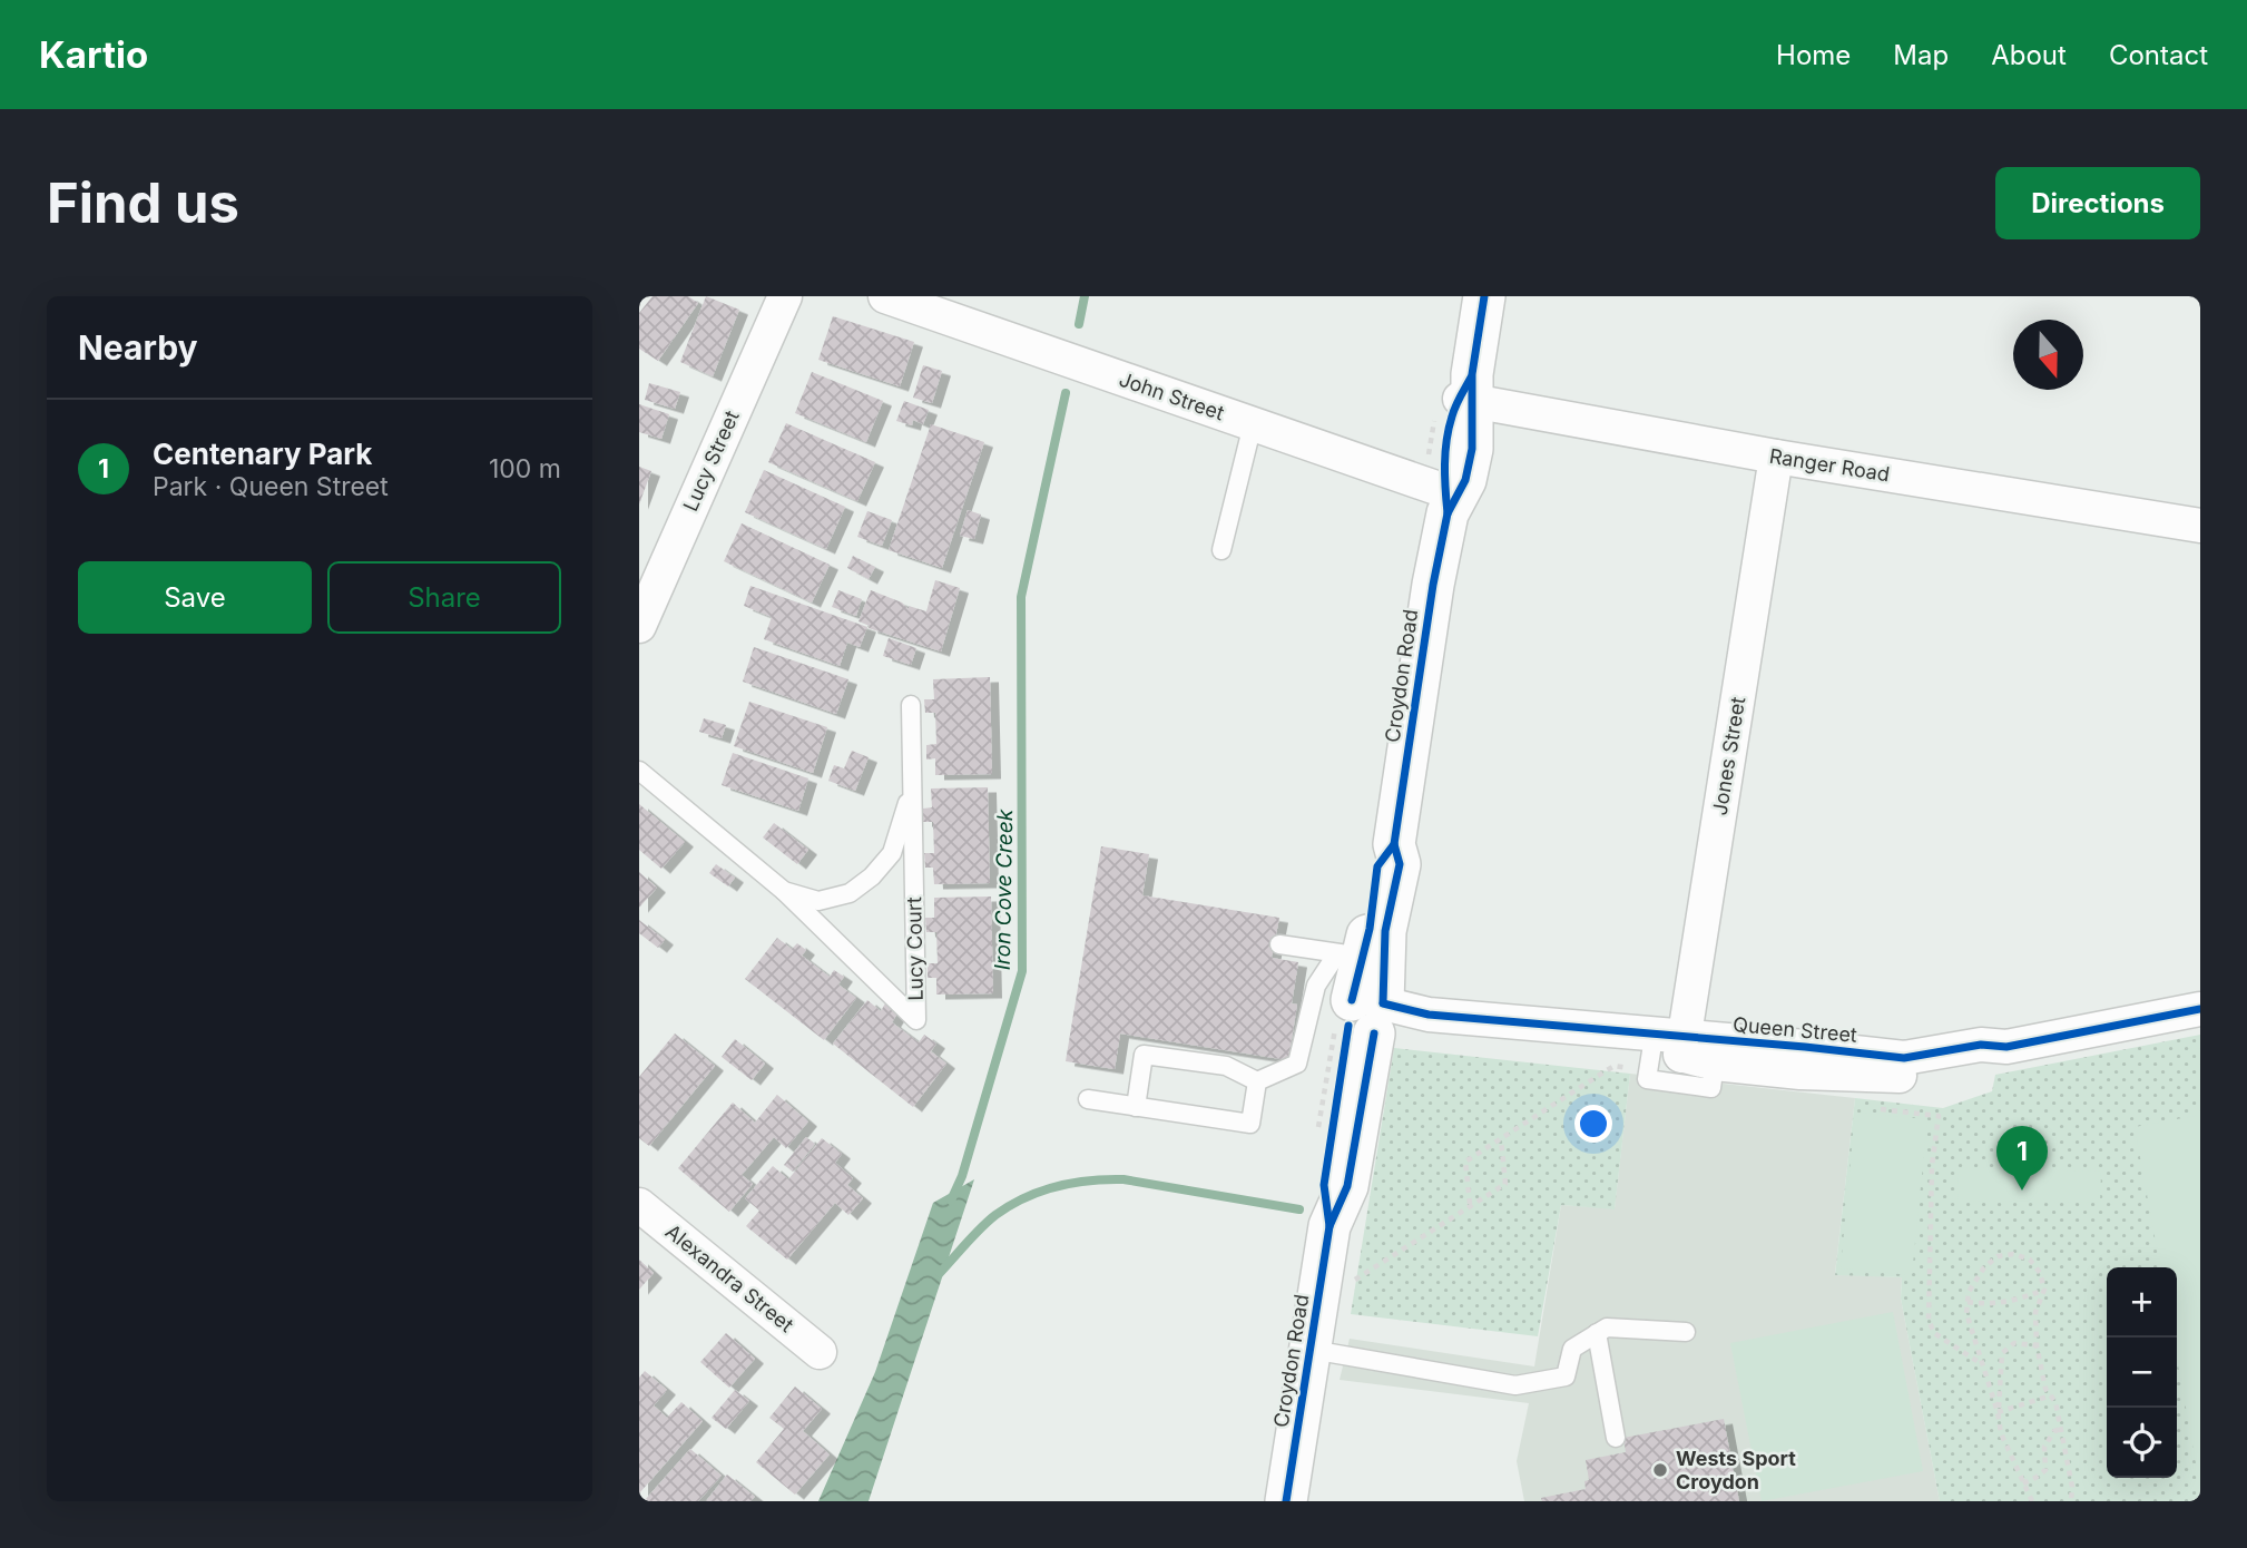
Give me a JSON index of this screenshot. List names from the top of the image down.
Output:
{
  "streets": {
    "street": [
      "John Street",
      "Lucy Street",
      "Ranger Road",
      "Croydon Road",
      "Jones Street",
      "Queen Street",
      "Alexandra Street"
    ],
    "lane": ["Lucy Court"]
  },
  "crossings": [
    ["John Street", "Croydon Road"],
    ["Ranger Road", "Croydon Road"],
    ["Ranger Road", "Jones Street"],
    ["Croydon Road", "Queen Street"],
    ["Jones Street", "Queen Street"]
  ],
  "water": ["Iron Cove Creek"],
  "places": ["Wests Sport Croydon"],
  "north": "bottom",
  "page": {
    "header": "Kartio",
    "nav": [
      "Home",
      "Map",
      "About",
      "Contact"
    ],
    "buttons": [
      "Directions",
      ["Save", "Share"]
    ],
    "title": "Find us",
    "heading": "Nearby",
    "list": [
      {
        "mark": "1",
        "name": "Centenary Park",
        "note": "Park · Queen Street",
        "value": "100 m"
      }
    ],
    "pins": "1",
    "map_buttons": ["+", "−"]
  }
}
